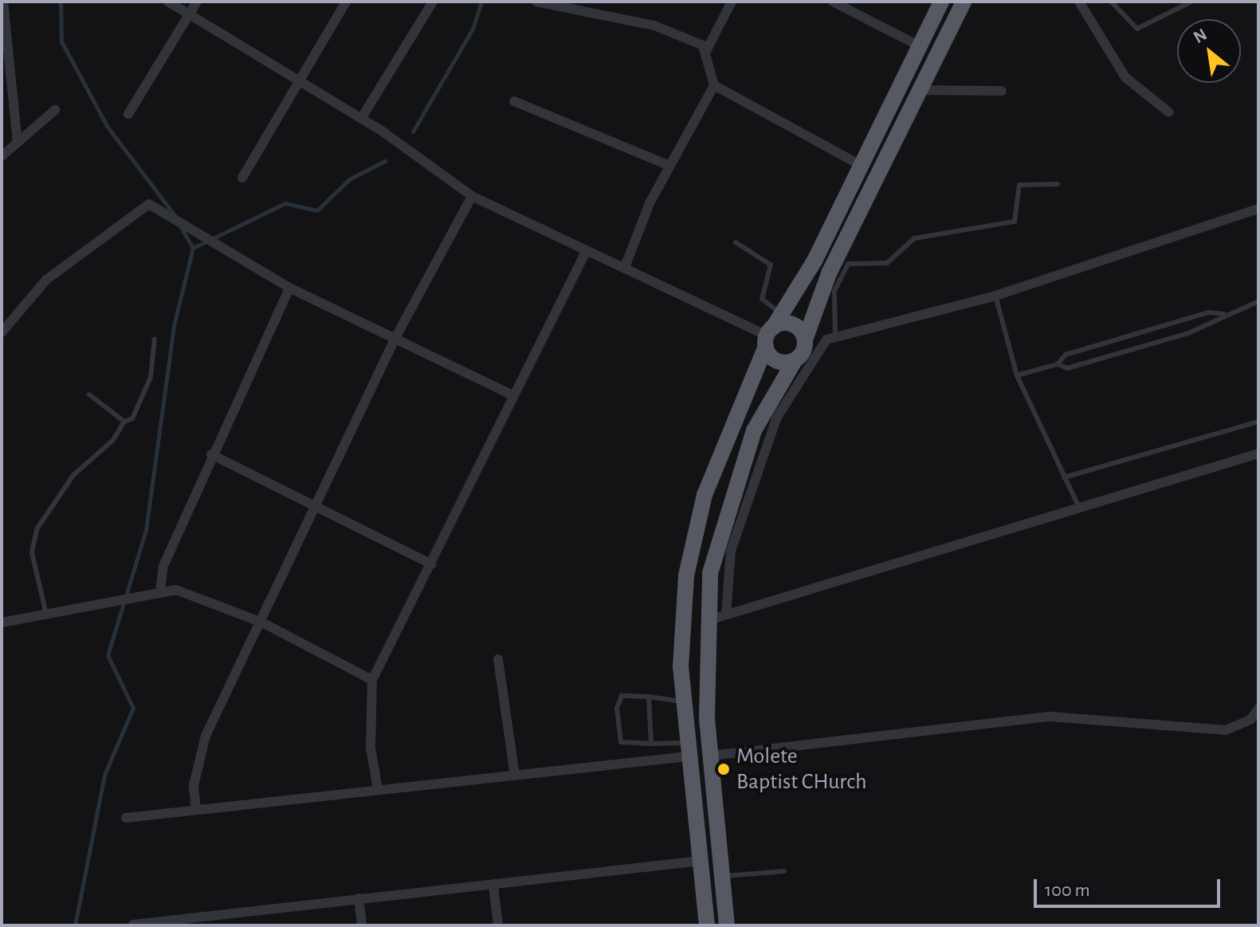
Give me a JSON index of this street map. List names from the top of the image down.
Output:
{
  "places": ["Molete Baptist CHurch"],
  "scale_bar": "100 m",
  "north": "top left"
}
